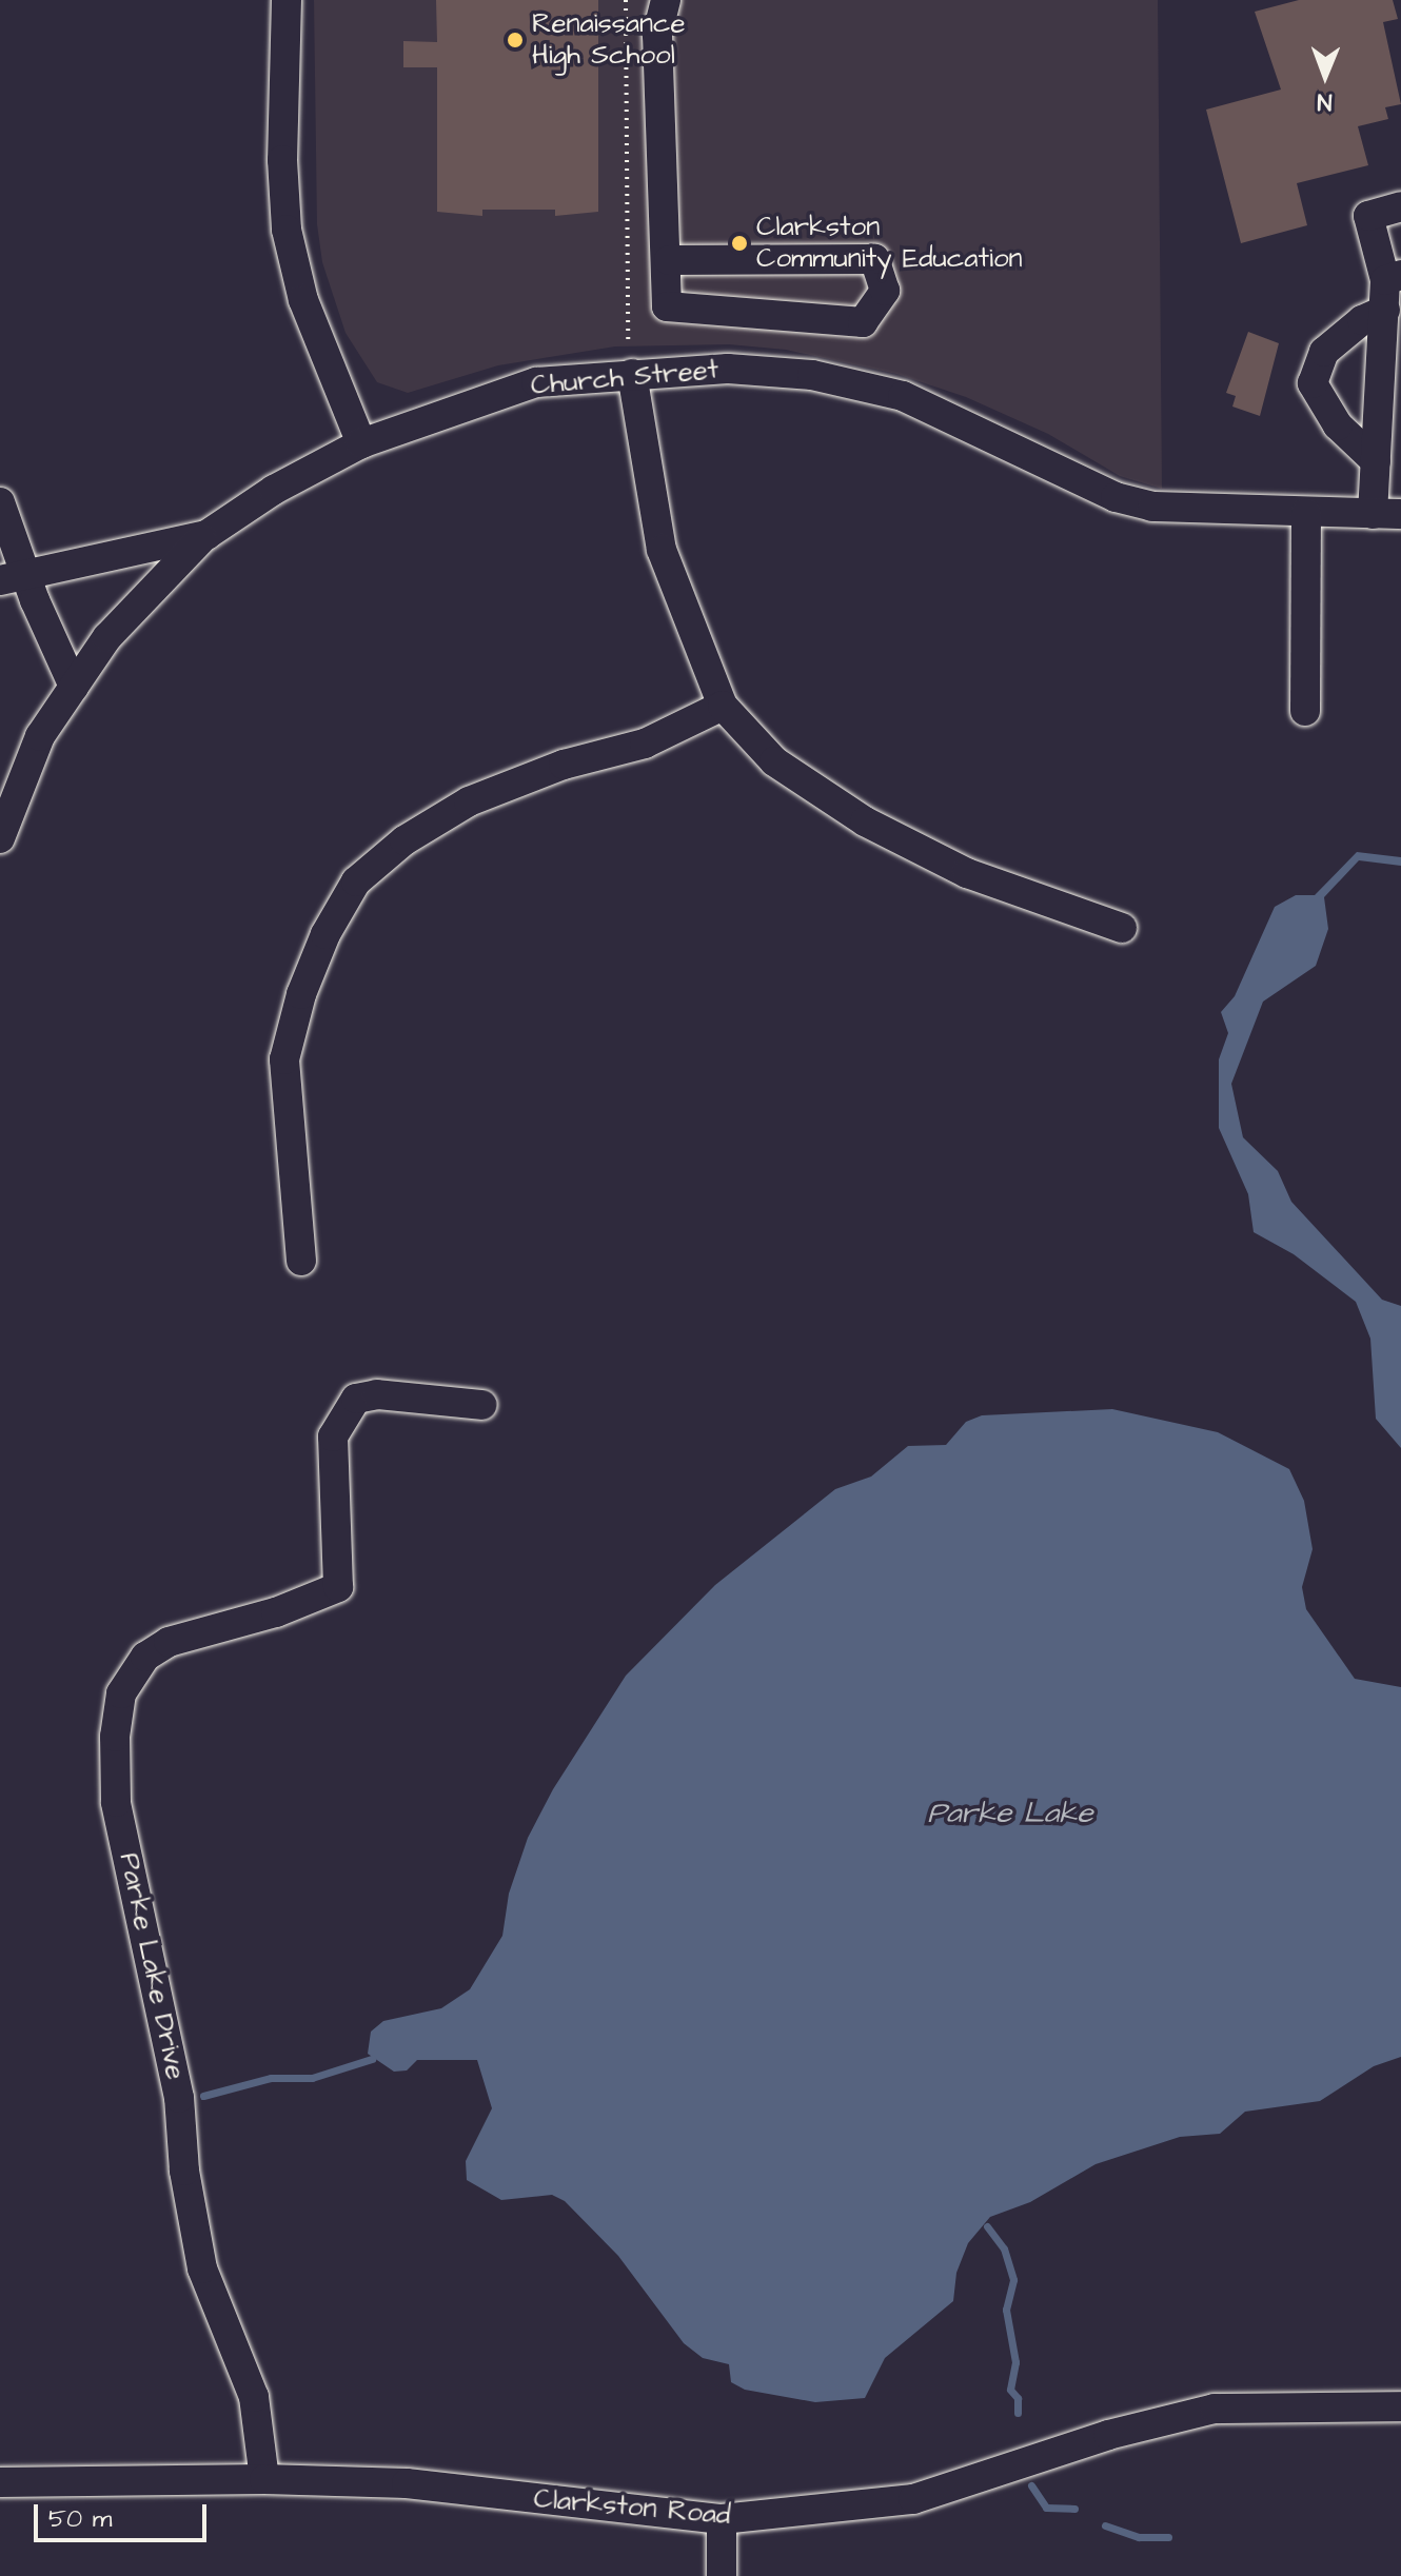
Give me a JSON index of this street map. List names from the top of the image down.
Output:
{
  "streets": {
    "street": ["Church Street", "Parke Lake Drive", "Clarkston Road"]
  },
  "crossings": [
    ["Parke Lake Drive", "Clarkston Road"]
  ],
  "water": ["Parke Lake"],
  "places": ["Renaissance High School", "Clarkston Community Education"],
  "scale_bar": "50 m",
  "north": "bottom"
}
